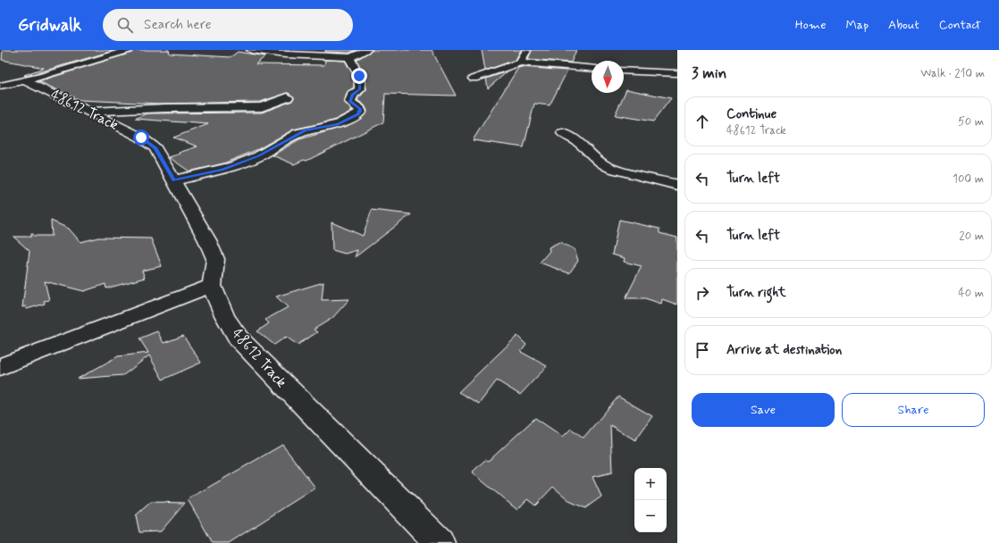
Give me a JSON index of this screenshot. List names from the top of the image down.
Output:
{
  "streets": {
    "street": ["48612 Track"]
  },
  "north": "bottom",
  "page": {
    "header": "Gridwalk",
    "search": "Search here",
    "nav": [
      "Home",
      "Map",
      "About",
      "Contact"
    ],
    "heading": ["3 min", "Walk · 210 m"],
    "list": [
      ["Continue", "48612 Track", "50 m"],
      ["Turn left", "100 m"],
      ["Turn left", "20 m"],
      ["Turn right", "40 m"],
      "Arrive at destination"
    ],
    "buttons": ["Save", "Share"],
    "map_buttons": ["+", "−"]
  }
}
